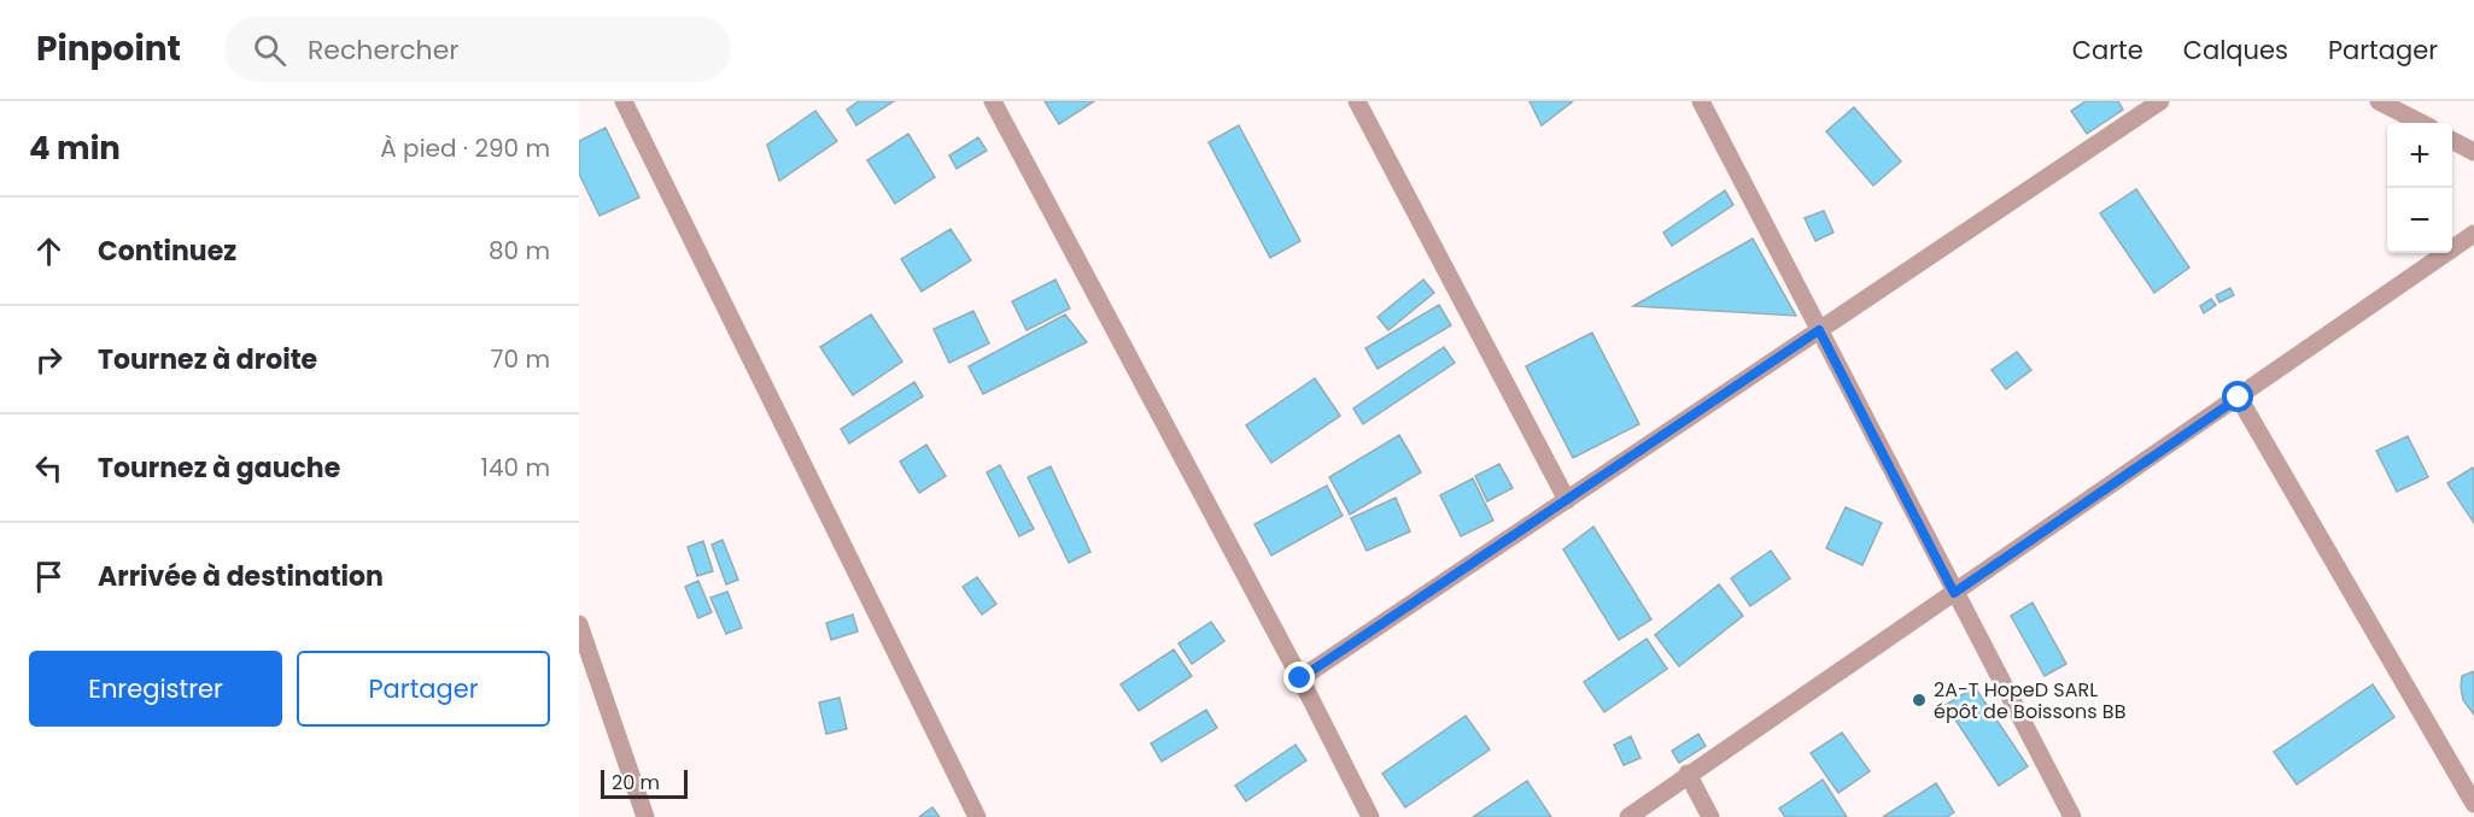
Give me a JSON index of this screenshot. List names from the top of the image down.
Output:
{
  "places": ["2A-T HopeD SARL épôt de Boissons BB"],
  "scale_bar": "20 m",
  "page": {
    "header": "Pinpoint",
    "search": "Rechercher",
    "nav": ["Carte", "Calques", "Partager"],
    "heading": ["4 min", "À pied · 290 m"],
    "map_buttons": ["+", "−"],
    "list": [
      ["Continuez", "80 m"],
      ["Tournez à droite", "70 m"],
      ["Tournez à gauche", "140 m"],
      "Arrivée à destination"
    ],
    "buttons": ["Enregistrer", "Partager"],
    "scale": "20 m"
  }
}
